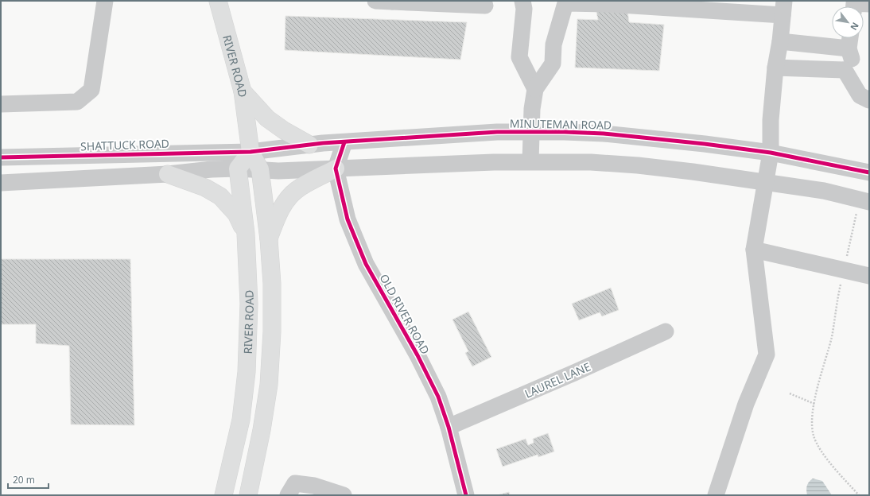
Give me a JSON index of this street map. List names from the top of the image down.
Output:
{
  "streets": {
    "main road": ["RIVER ROAD"],
    "street": [
      "MINUTEMAN ROAD",
      "SHATTUCK ROAD",
      "OLD RIVER ROAD",
      "LAUREL LANE"
    ]
  },
  "crossings": [
    ["RIVER ROAD", "MINUTEMAN ROAD"],
    ["RIVER ROAD", "SHATTUCK ROAD"],
    ["MINUTEMAN ROAD", "SHATTUCK ROAD"],
    ["OLD RIVER ROAD", "LAUREL LANE"]
  ],
  "scale_bar": "20 m",
  "north": "bottom right"
}
